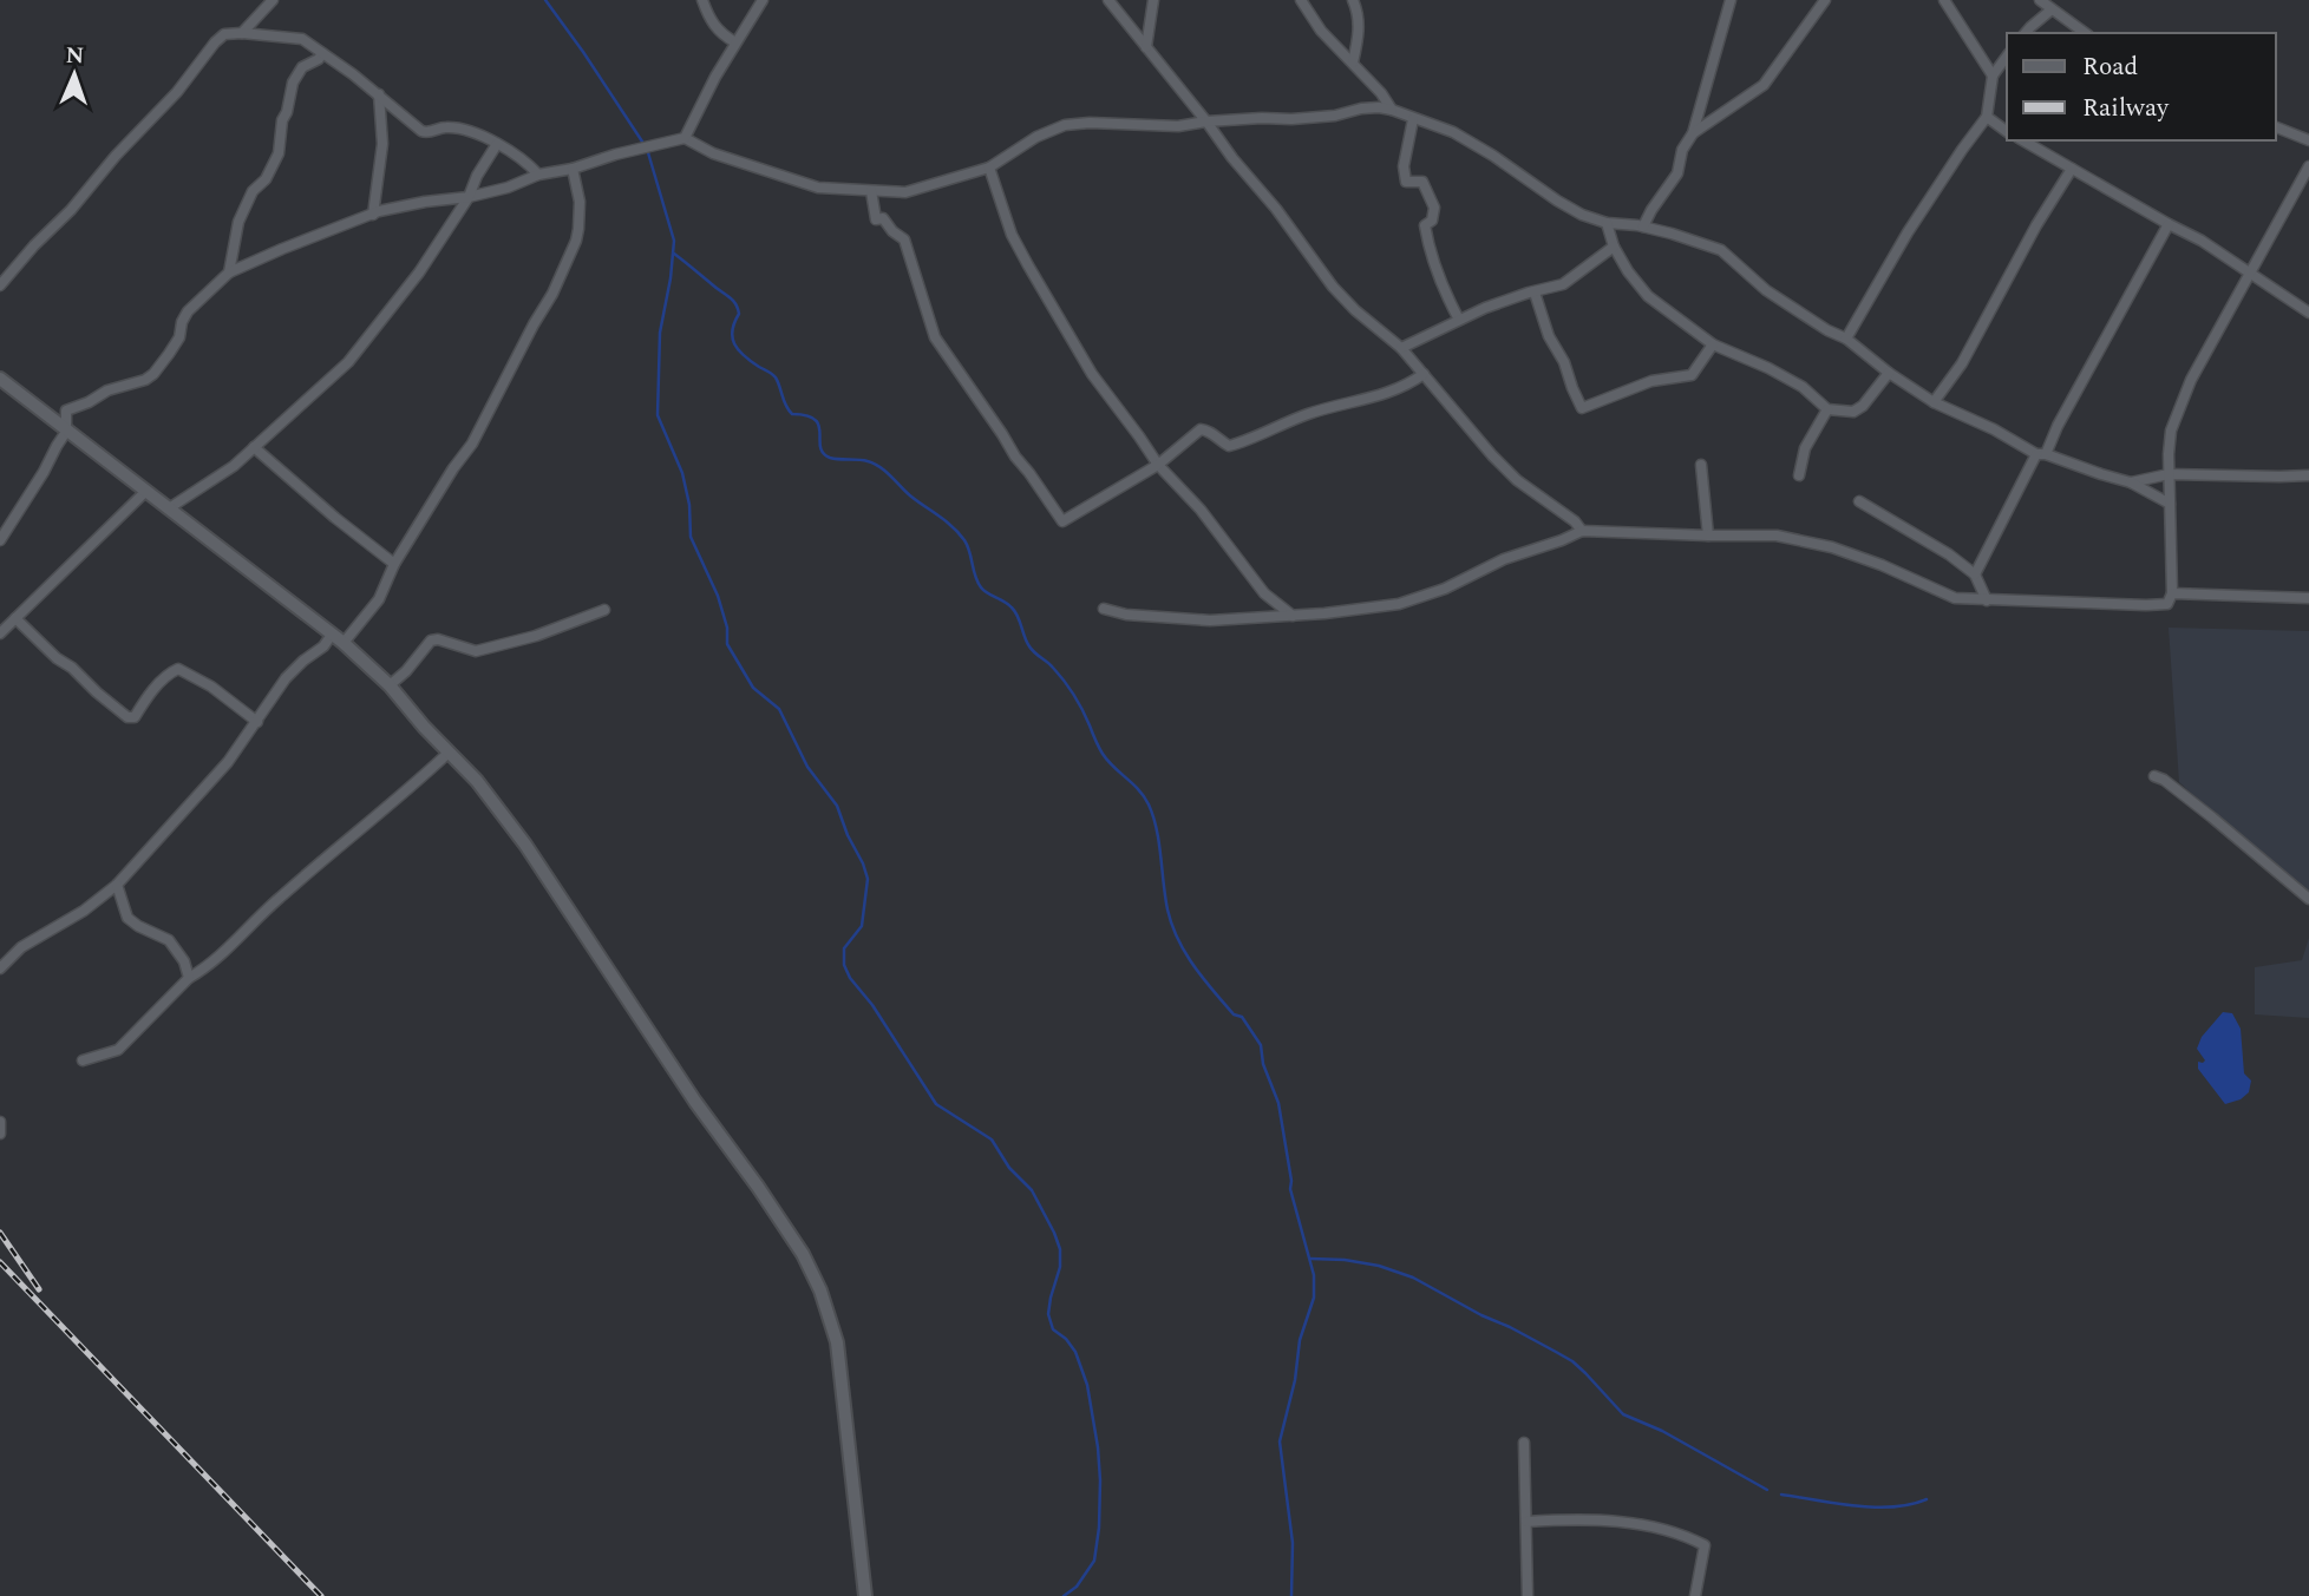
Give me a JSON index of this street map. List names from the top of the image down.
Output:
{
  "legend": ["Road", "Railway"],
  "north": "top"
}
